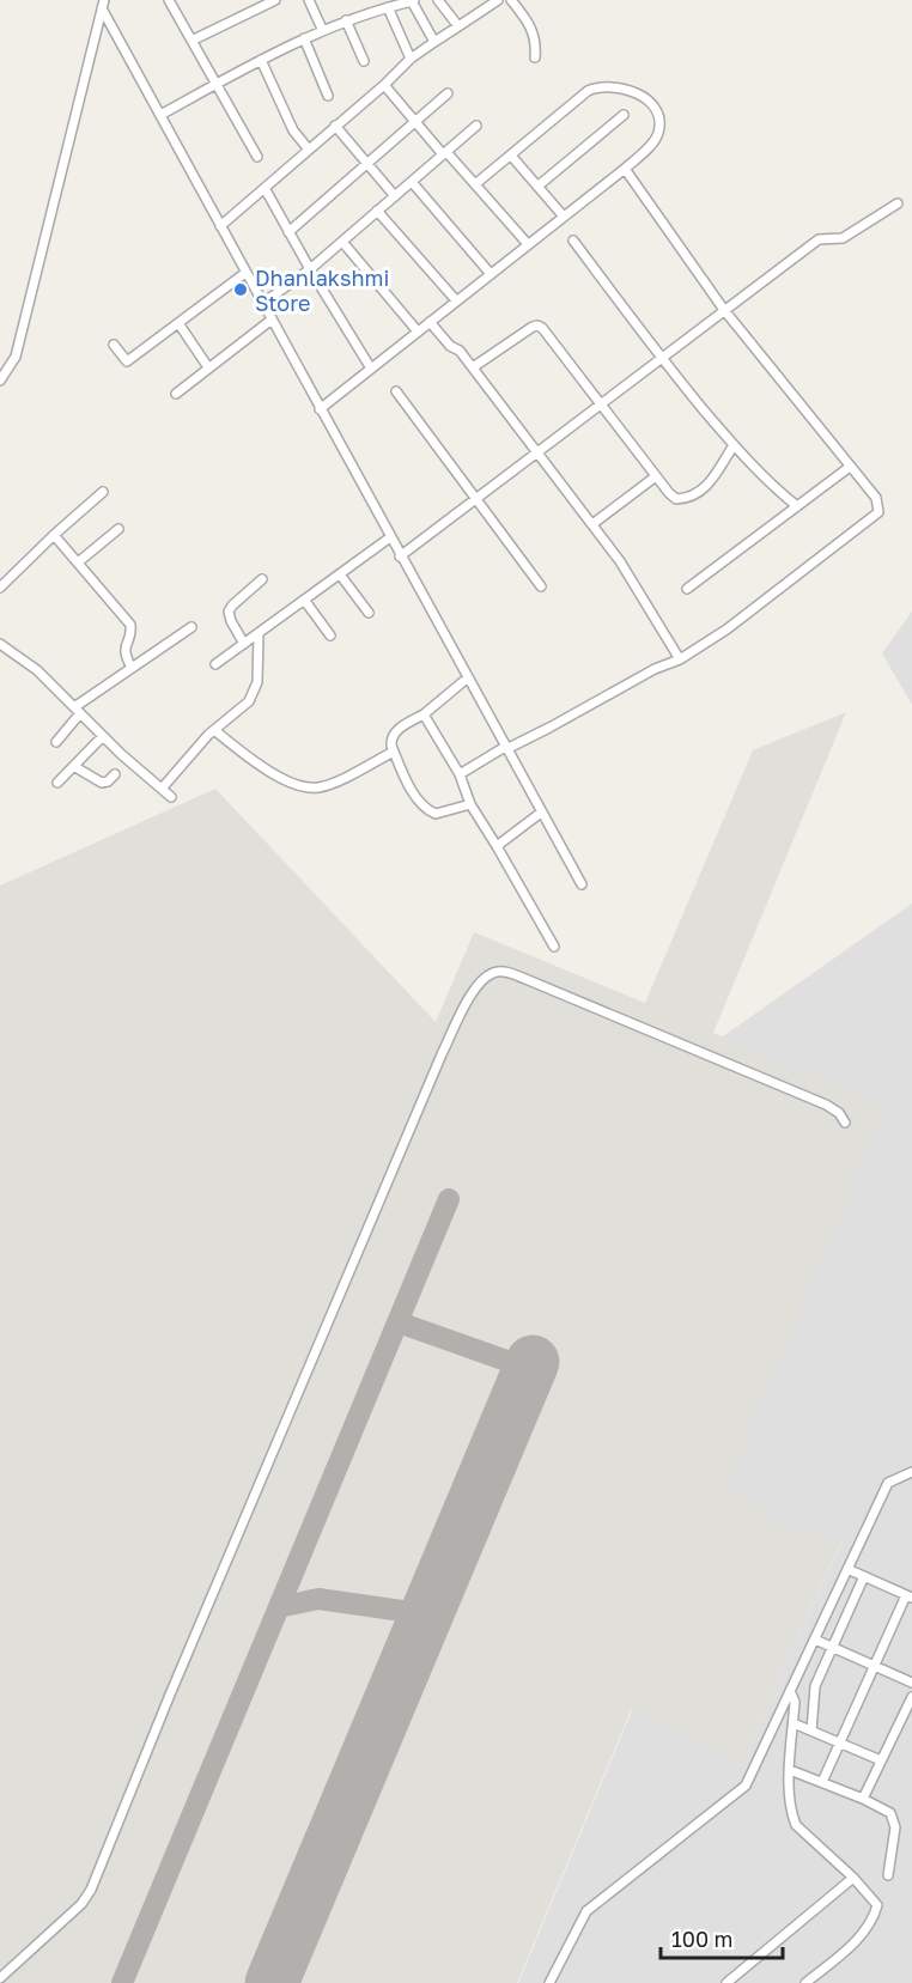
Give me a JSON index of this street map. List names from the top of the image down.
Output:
{
  "places": ["Dhanlakshmi Store"],
  "scale_bar": "100 m"
}
